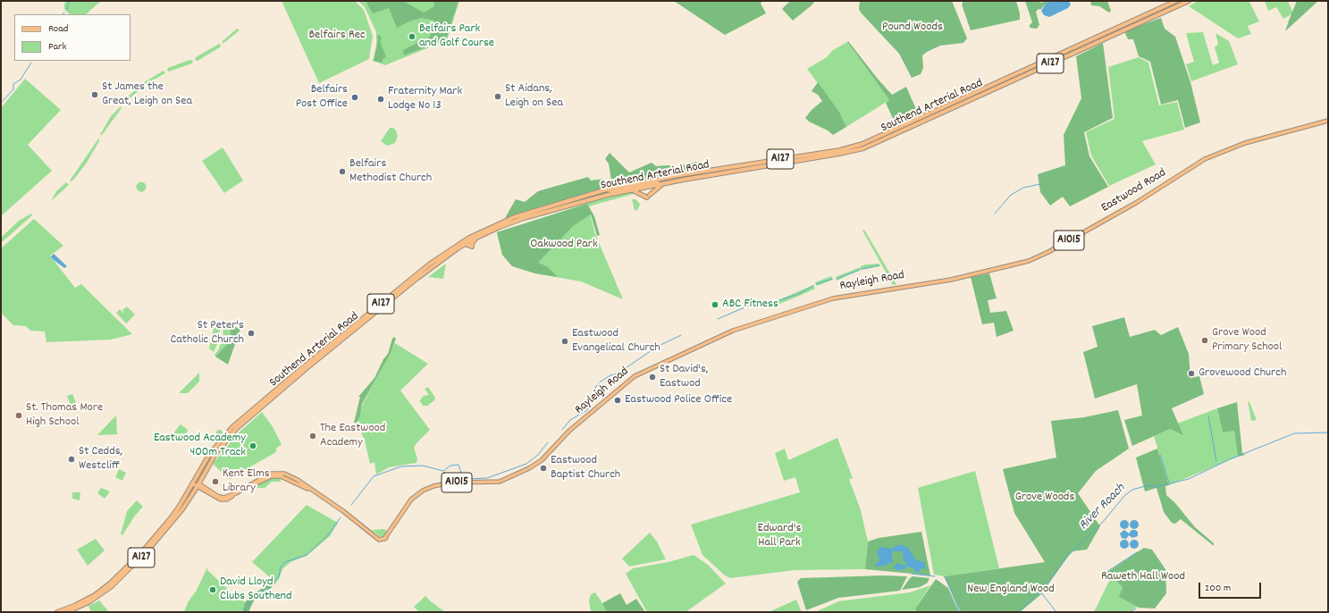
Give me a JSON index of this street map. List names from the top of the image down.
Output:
{
  "streets": {
    "highway": ["A127", "Southend Arterial Road"],
    "main road": ["Eastwood Road", "A1015", "Rayleigh Road"]
  },
  "crossings": [
    ["A127", "Southend Arterial Road"],
    ["Eastwood Road", "Rayleigh Road"]
  ],
  "water": ["River Roach"],
  "parks": [
    "Pound Woods",
    "Belfairs Rec",
    "Oakwood Park",
    "Grove Woods",
    "Edward's Hall Park",
    "Raweth Hall Wood",
    "New England Wood"
  ],
  "places": [
    "Belfairs Park and Golf Course",
    "St James the Great, Leigh on Sea",
    "St Aidans, Leigh on Sea",
    "Belfairs Post Office",
    "Fraternity Mark Lodge No 13",
    "Belfairs Methodist Church",
    "ABC Fitness",
    "St Peter's Catholic Church",
    "Grove Wood Primary School",
    "Eastwood Evangelical Church",
    "Grovewood Church",
    "St David's, Eastwod",
    "Eastwood Police Office",
    "St. Thomas More High School",
    "The Eastwood Academy",
    "Eastwood Academy 400m Track",
    "St Cedds, Westcliff",
    "Eastwood Baptist Church",
    "Kent Elms Library",
    "David Lloyd Clubs Southend"
  ],
  "legend": ["Road", "Park"],
  "scale_bar": "200 m"
}
